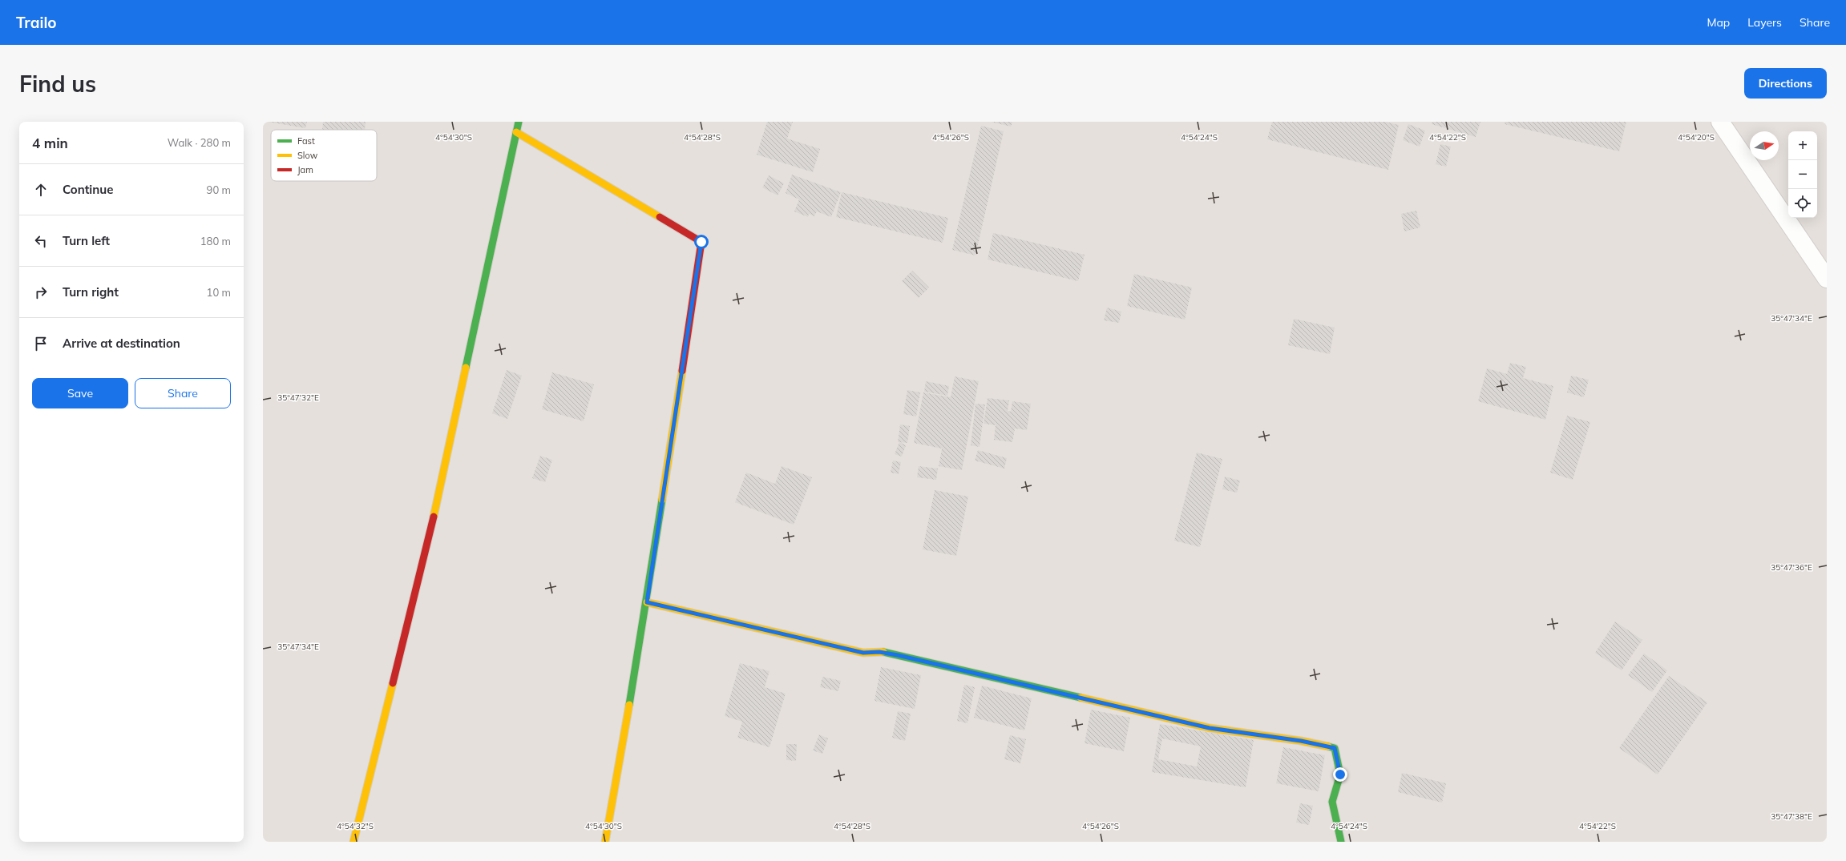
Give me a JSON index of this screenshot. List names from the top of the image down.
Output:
{
  "legend": ["Fast", "Slow", "Jam"],
  "north": "right",
  "page": {
    "header": "Trailo",
    "nav": ["Map", "Layers", "Share"],
    "buttons": [
      "Directions",
      ["Save", "Share"]
    ],
    "title": "Find us",
    "heading": ["4 min", "Walk · 280 m"],
    "map_buttons": ["+", "−"],
    "list": [
      ["Continue", "90 m"],
      ["Turn left", "180 m"],
      ["Turn right", "10 m"],
      "Arrive at destination"
    ]
  },
  "coordinates": [
    "4°54'30\"S",
    "4°54'28\"S",
    "4°54'26\"S",
    "4°54'24\"S",
    "4°54'22\"S",
    "4°54'20\"S",
    "35°47'34\"E",
    "35°47'32\"E",
    "35°47'36\"E",
    "35°47'38\"E",
    "4°54'32\"S"
  ]
}
